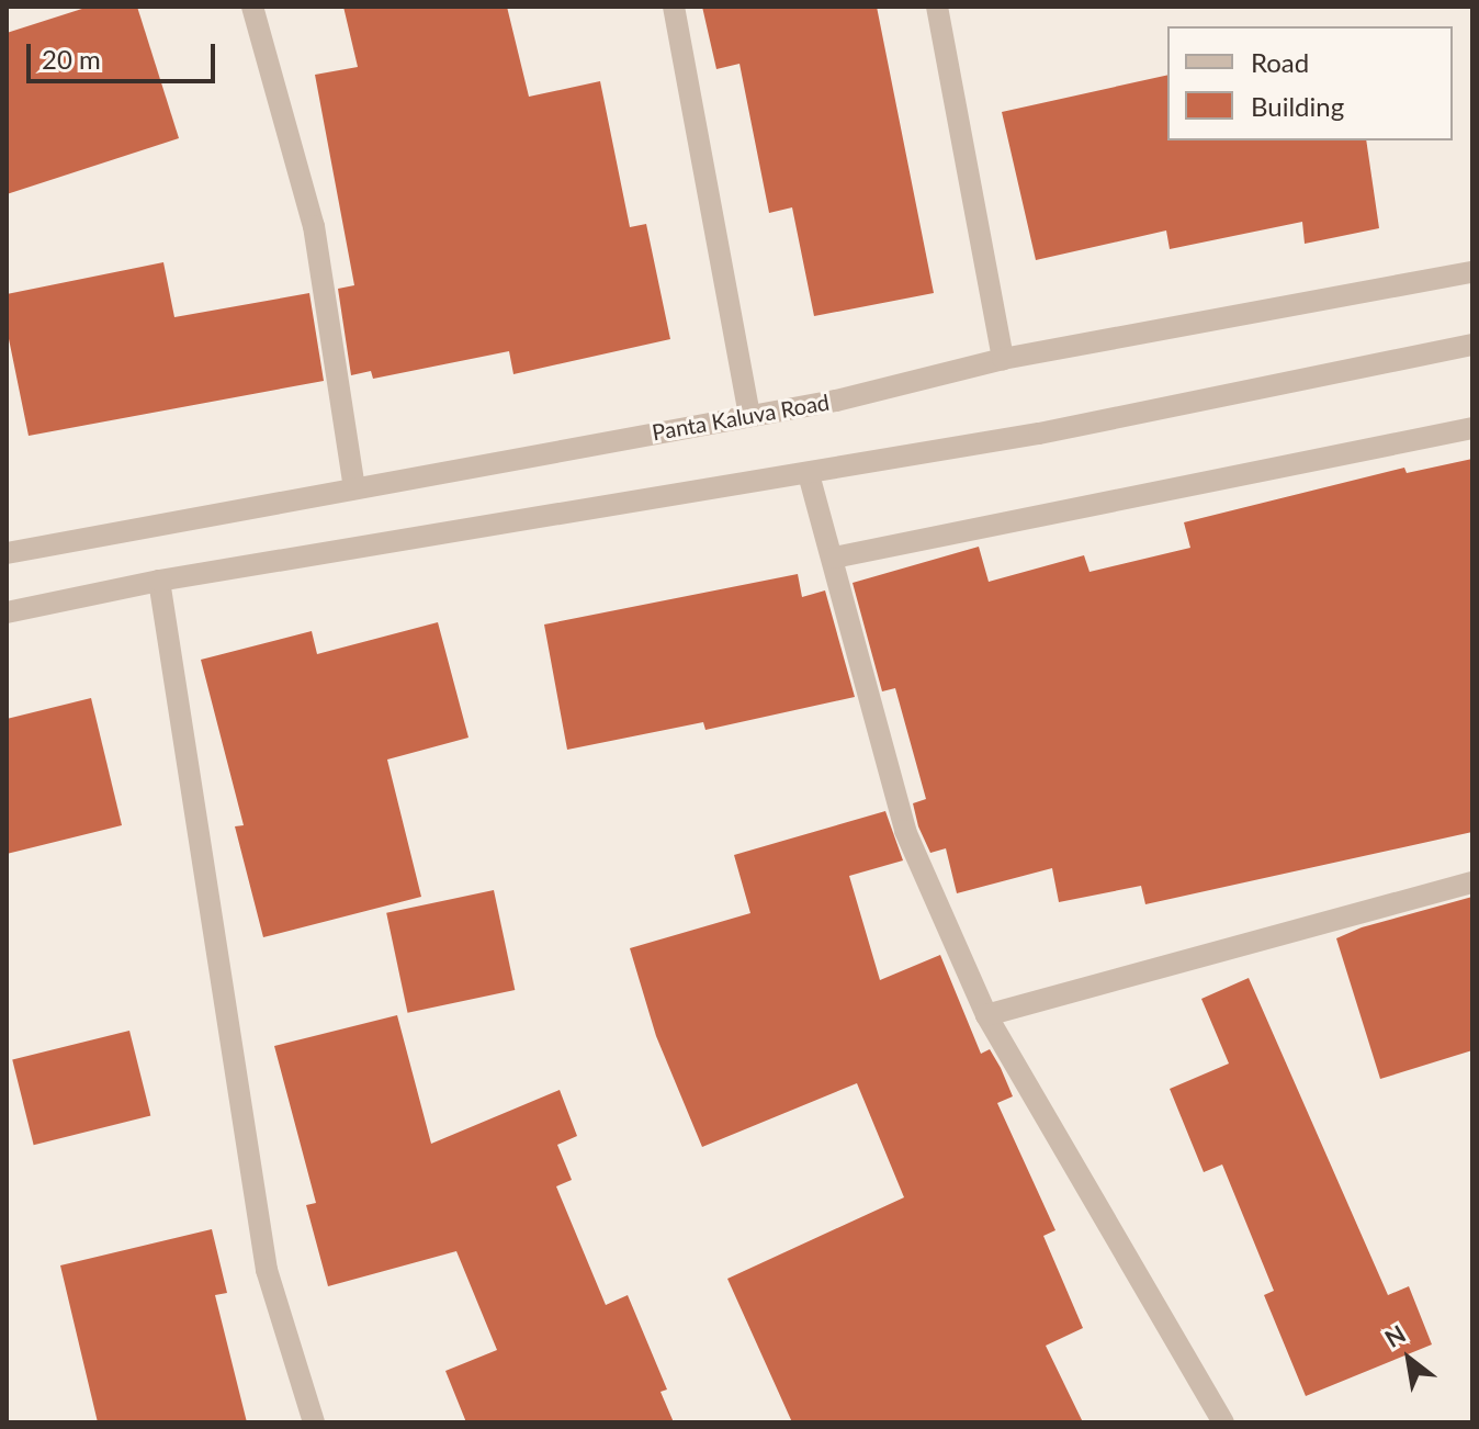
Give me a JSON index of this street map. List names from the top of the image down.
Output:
{
  "streets": {
    "street": ["Panta Kaluva Road"]
  },
  "legend": ["Road", "Building"],
  "scale_bar": "20 m",
  "north": "top left"
}
